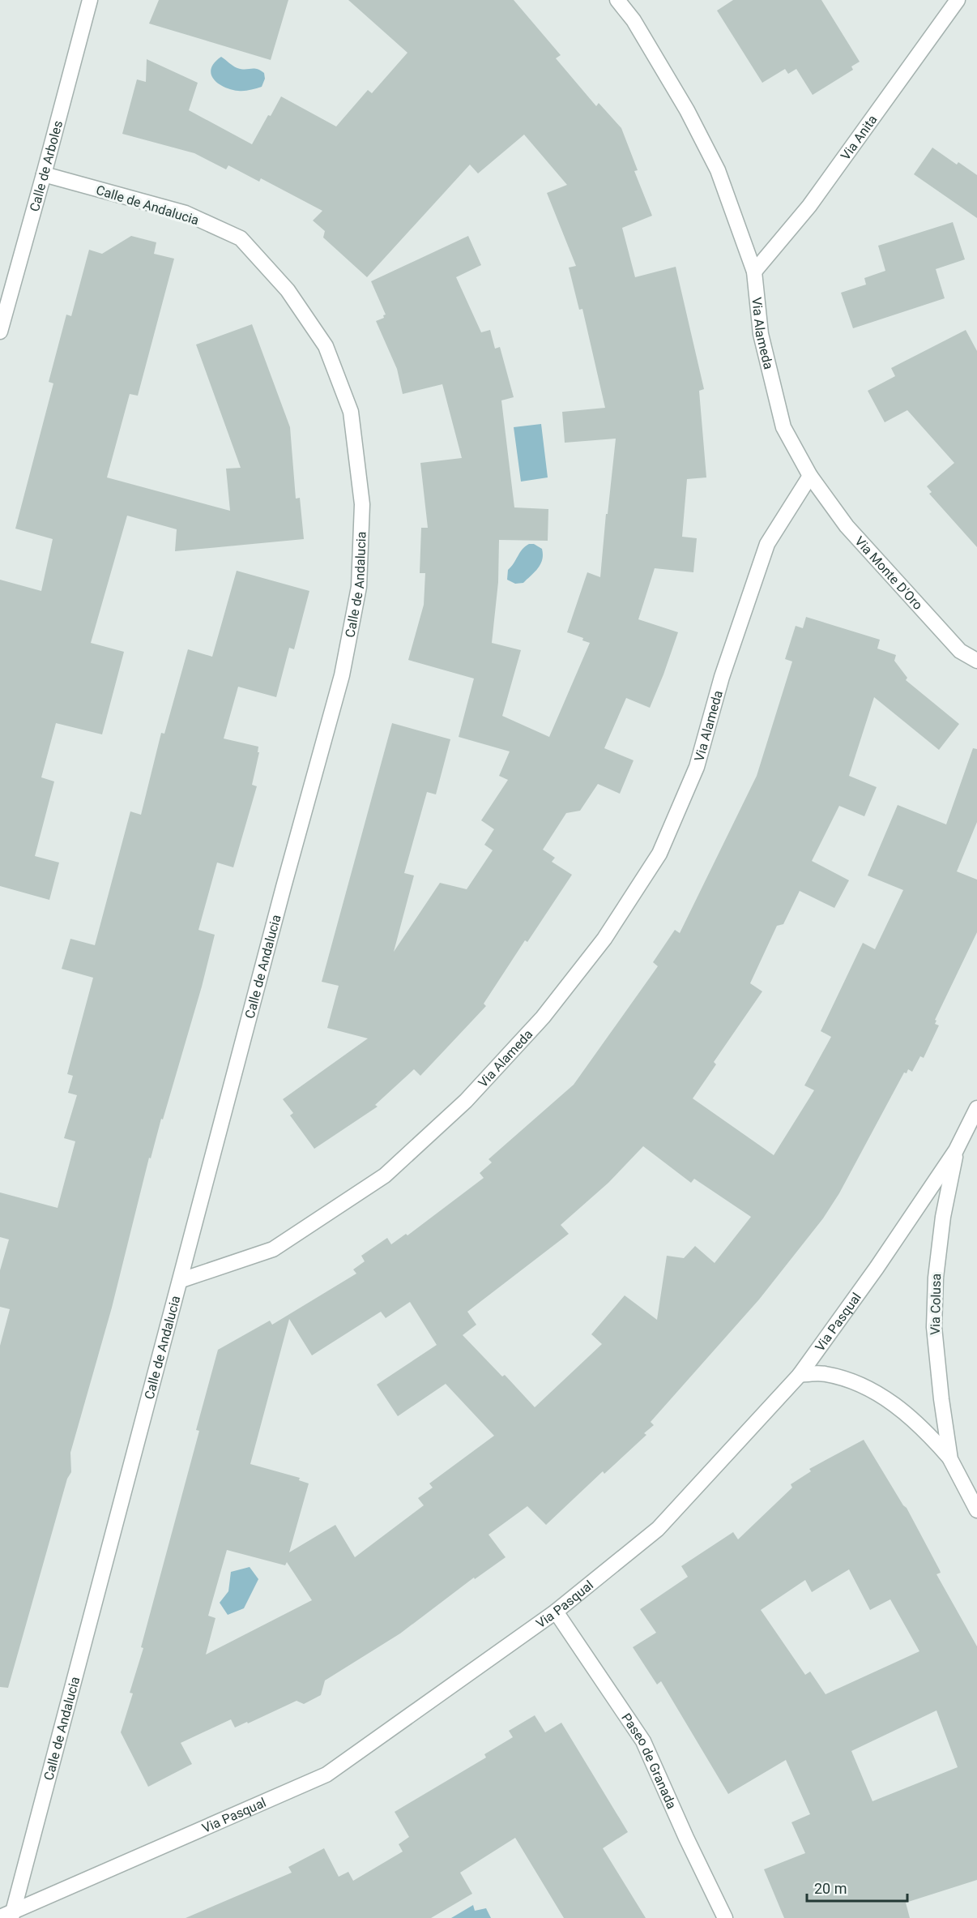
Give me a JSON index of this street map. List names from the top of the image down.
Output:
{
  "streets": {
    "street": [
      "Via Anita",
      "Calle de Arboles",
      "Calle de Andalucia",
      "Via Alameda",
      "Via Monte D'Oro",
      "Via Colusa",
      "Via Pasqual",
      "Paseo de Granada"
    ]
  },
  "crossings": [
    ["Via Anita", "Via Alameda"],
    ["Calle de Arboles", "Calle de Andalucia"],
    ["Calle de Andalucia", "Via Alameda"],
    ["Calle de Andalucia", "Via Pasqual"],
    ["Via Alameda", "Via Monte D'Oro"],
    ["Via Colusa", "Via Pasqual"],
    ["Via Pasqual", "Paseo de Granada"]
  ],
  "scale_bar": "20 m"
}
